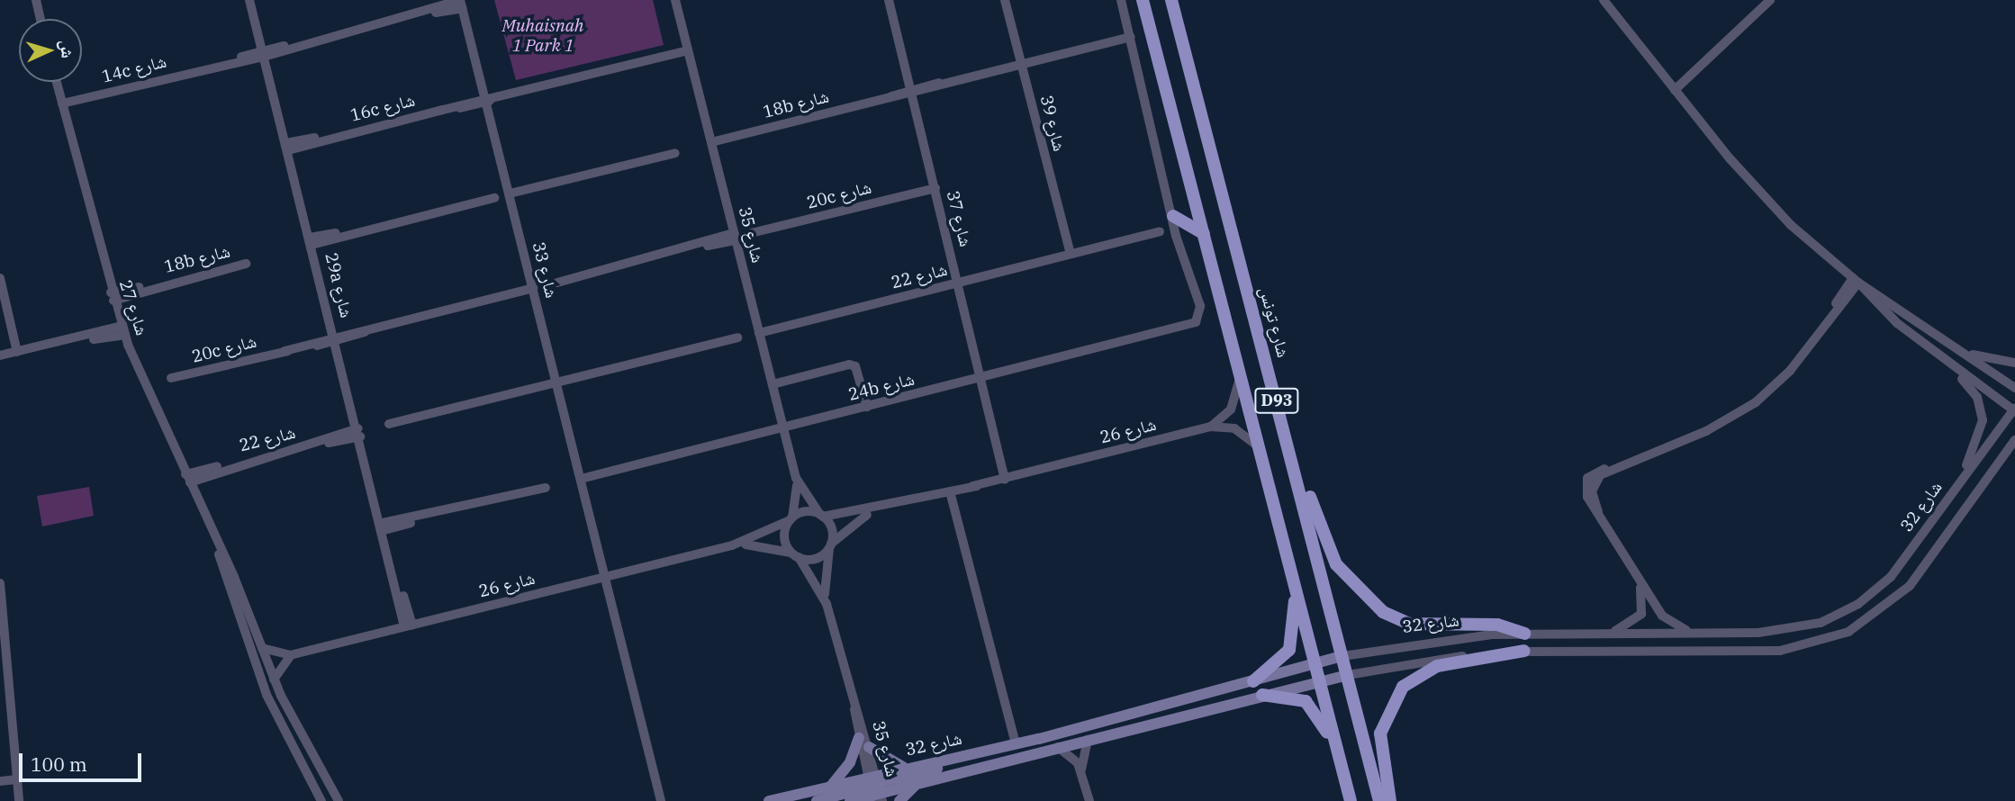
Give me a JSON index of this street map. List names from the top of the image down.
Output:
{
  "streets": {
    "main road": ["شارع تونس", "D93"],
    "street": [
      "14c شارع",
      "18b شارع",
      "16c شارع",
      "شارع 39",
      "20c شارع",
      "شارع 37",
      "شارع 35",
      "شارع 33",
      "شارع 22",
      "29a شارع",
      "شارع 27",
      "24b شارع",
      "شارع 26",
      "شارع 32"
    ]
  },
  "crossings": [
    ["14c شارع", "شارع 33"],
    ["14c شارع", "29a شارع"],
    ["14c شارع", "شارع 27"],
    ["18b شارع", "شارع 39"],
    ["18b شارع", "شارع 37"],
    ["18b شارع", "شارع 35"],
    ["18b شارع", "شارع 27"],
    ["16c شارع", "شارع 35"],
    ["16c شارع", "شارع 33"],
    ["16c شارع", "29a شارع"],
    ["شارع 39", "شارع 22"],
    ["20c شارع", "شارع 37"],
    ["20c شارع", "شارع 33"],
    ["20c شارع", "29a شارع"],
    ["شارع 37", "شارع 22"],
    ["شارع 37", "24b شارع"],
    ["شارع 37", "شارع 26"],
    ["شارع 35", "شارع 22"],
    ["شارع 35", "24b شارع"],
    ["شارع 35", "شارع 26"],
    ["شارع 35", "شارع 32"],
    ["شارع 33", "24b شارع"],
    ["شارع 33", "شارع 26"],
    ["شارع 22", "29a شارع"],
    ["شارع 22", "شارع 27"],
    ["29a شارع", "شارع 26"],
    ["شارع 27", "شارع 26"],
    ["شارع تونس", "شارع 32"],
    ["D93", "شارع 26"],
    ["D93", "شارع 32"]
  ],
  "parks": ["Muhaisnah 1 Park 1"],
  "scale_bar": "100 m",
  "north": "right"
}
